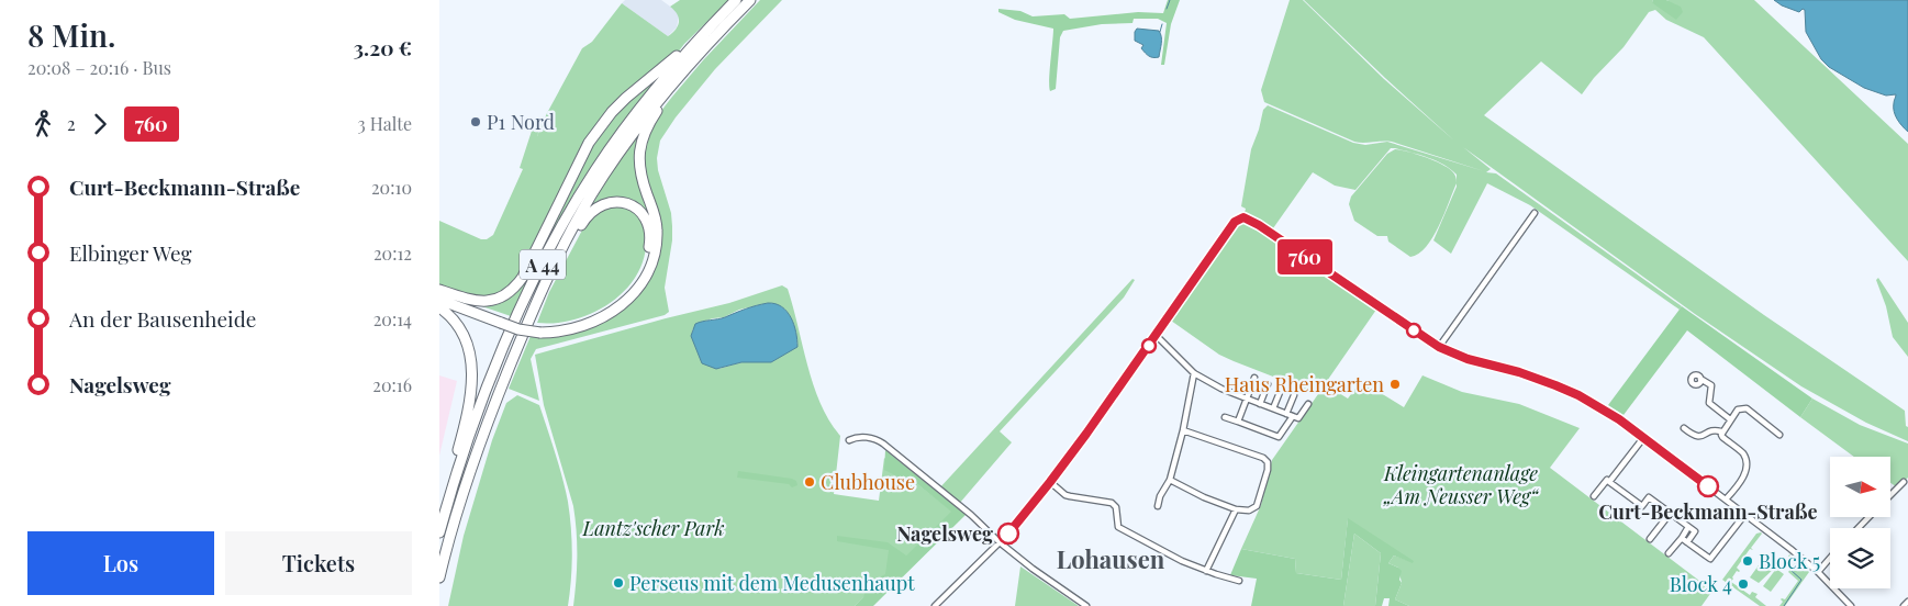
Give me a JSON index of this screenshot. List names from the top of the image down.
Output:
{
  "streets": {
    "highway": ["A 44"]
  },
  "districts": ["Lohausen"],
  "parks": ["Kleingartenanlage „Am Neusser Weg“", "Lantz'scher Park"],
  "places": [
    "P1 Nord",
    "Haus Rheingarten",
    "Clubhouse",
    "Curt-Beckmann-Straße",
    "Nagelsweg",
    "Block 5",
    "Perseus mit dem Medusenhaupt",
    "Block 4"
  ],
  "lines": ["bus line 760"],
  "north": "right",
  "page": {
    "heading": ["8 Min.", "20:08 – 20:16 · Bus", "3.20 €"],
    "on_map": "760",
    "legs": ["2", "760", "3 Halte"],
    "list": [
      {
        "name": "Curt-Beckmann-Straße",
        "value": "20:10"
      },
      {
        "name": "Elbinger Weg",
        "value": "20:12"
      },
      {
        "name": "An der Bausenheide",
        "value": "20:14"
      },
      {
        "name": "Nagelsweg",
        "value": "20:16"
      }
    ],
    "buttons": ["Los", "Tickets"]
  }
}
